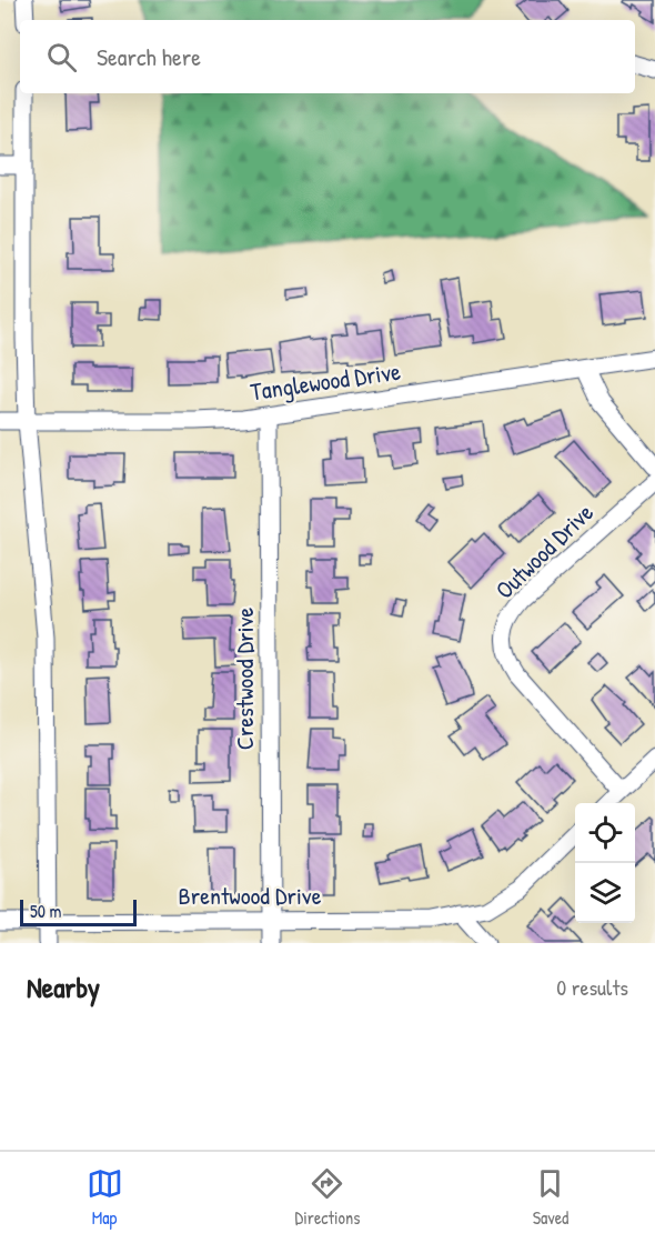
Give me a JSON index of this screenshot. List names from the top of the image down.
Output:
{
  "streets": {
    "street": [
      "Tanglewood Drive",
      "Outwood Drive",
      "Crestwood Drive",
      "Brentwood Drive"
    ]
  },
  "crossings": [
    ["Tanglewood Drive", "Crestwood Drive"],
    ["Crestwood Drive", "Brentwood Drive"]
  ],
  "scale_bar": "50 m",
  "page": {
    "search": "Search here",
    "scale": "50 m",
    "heading": ["Nearby", "0 results"],
    "nav": ["Map", "Directions", "Saved"]
  }
}
